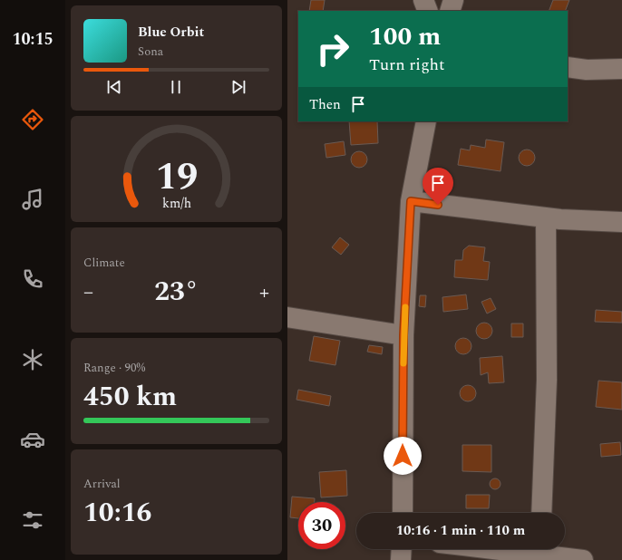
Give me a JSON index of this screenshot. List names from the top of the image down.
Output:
{
  "page": {
    "tabs": "10:15",
    "turn": ["100 m", "Turn right"],
    "song": ["Blue Orbit", "Sona"],
    "then": "Then",
    "tile": [
      "Climate",
      ["Range · 90%", "450 km"],
      ["Arrival", "10:16"]
    ],
    "heat": ["−", "23°", "+"],
    "limit": "30",
    "trip": "10:16 · 1 min · 110 m",
    "gauge": ["19", "km/h"]
  }
}
